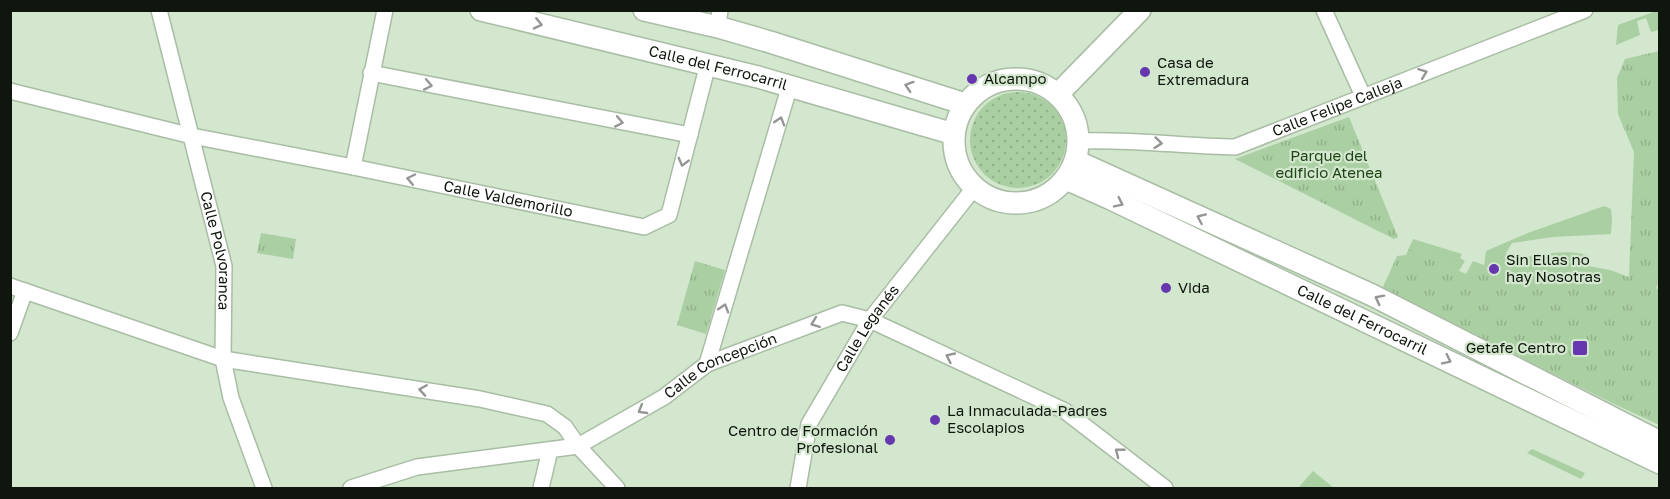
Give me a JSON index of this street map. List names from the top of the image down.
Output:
{
  "streets": {
    "street": [
      "Calle del Ferrocarril",
      "Calle Felipe Calleja",
      "Calle Valdemorillo",
      "Calle Polvoranca",
      "Calle Leganés",
      "Calle Concepción"
    ]
  },
  "crossings": [
    ["Calle del Ferrocarril", "Calle Felipe Calleja"],
    ["Calle del Ferrocarril", "Calle Valdemorillo"],
    ["Calle del Ferrocarril", "Calle Leganés"],
    ["Calle Felipe Calleja", "Calle Leganés"],
    ["Calle Valdemorillo", "Calle Polvoranca"],
    ["Calle Leganés", "Calle Concepción"]
  ],
  "one_way": ["Calle Felipe Calleja", "Calle Concepción"],
  "parks": ["Parque del edificio Atenea"],
  "places": {
    "other": [
      "Casa de Extremadura",
      "Alcampo",
      "Sin Ellas no hay Nosotras",
      "Vida",
      "La Inmaculada-Padres Escolapios",
      "Centro de Formación Profesional"
    ],
    "transit": ["Getafe Centro"]
  }
}
